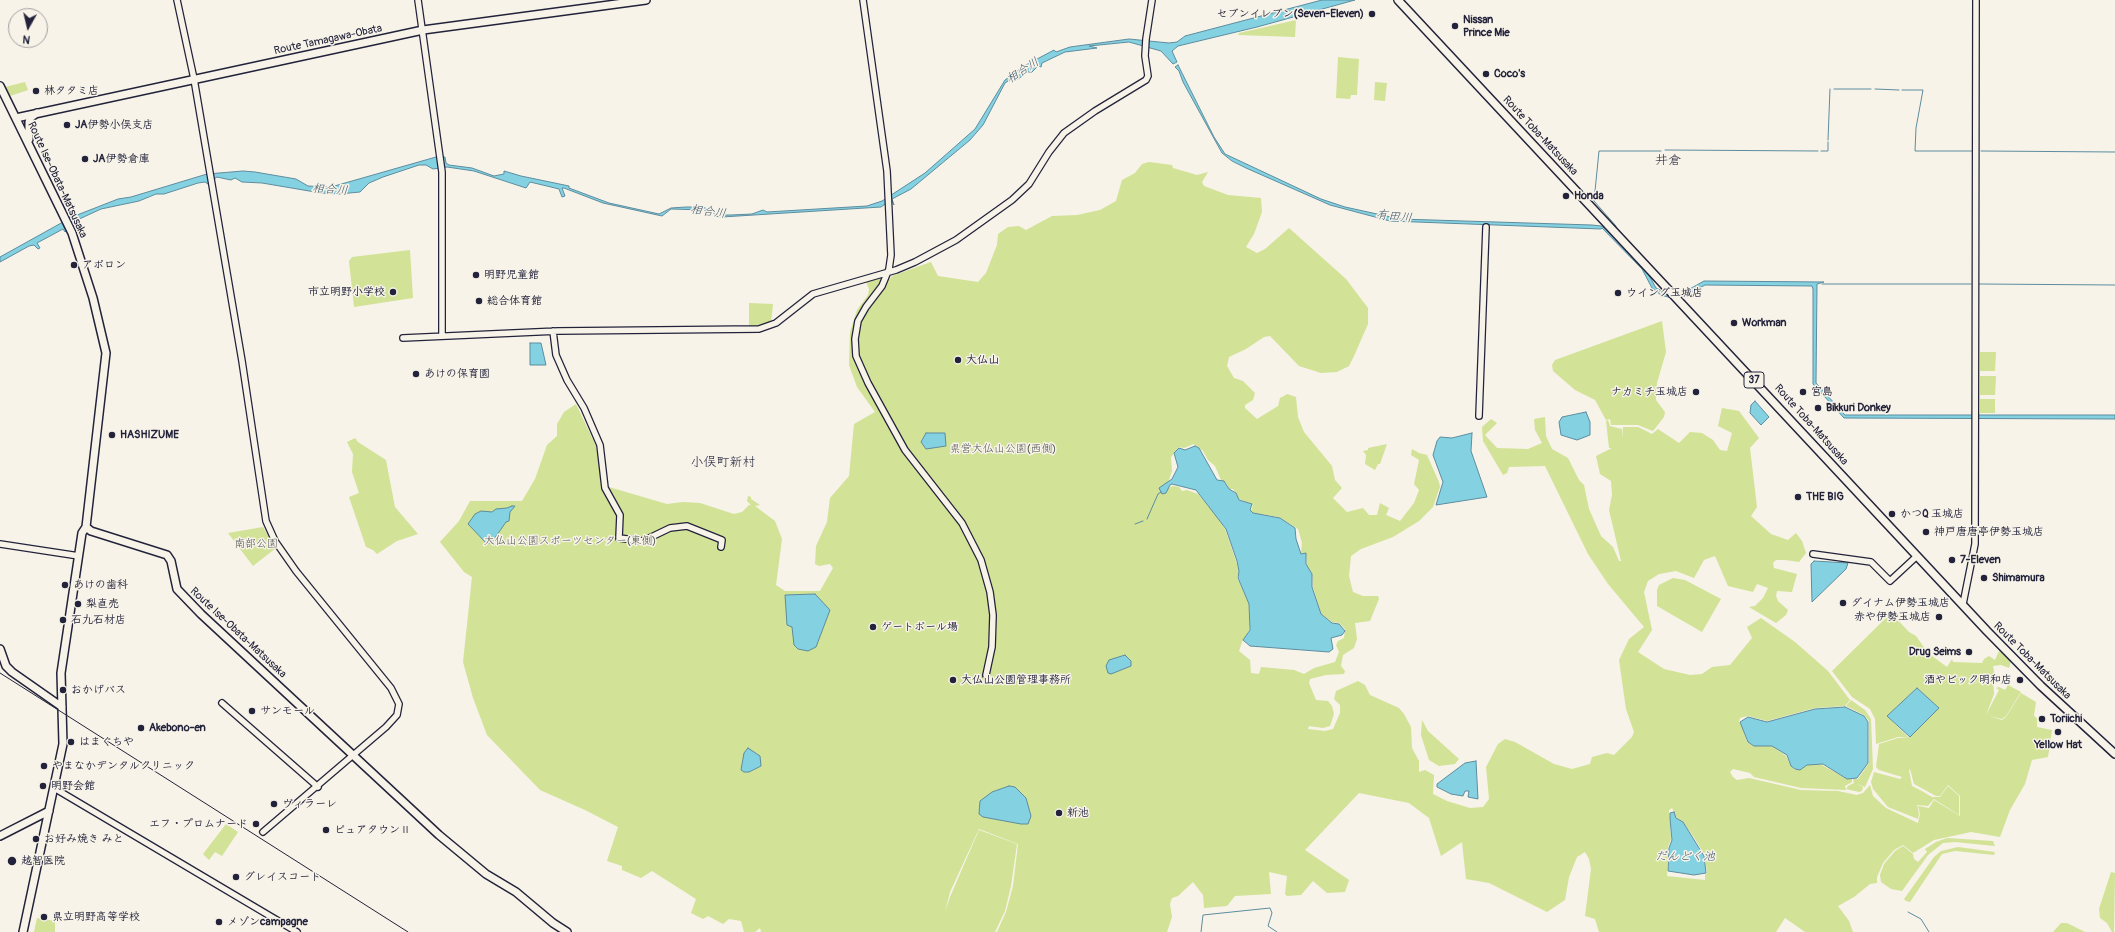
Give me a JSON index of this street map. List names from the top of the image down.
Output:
{
  "streets": {
    "main road": [
      "Route Tamagawa-Obata",
      "Route Toba-Matsusaka",
      "Route Ise-Obata-Matsusaka",
      "37"
    ]
  },
  "crossings": [
    ["Route Tamagawa-Obata", "Route Ise-Obata-Matsusaka"]
  ],
  "districts": ["井倉", "小俣町新村"],
  "water": ["相合川", "有田川", "だんどく池"],
  "parks": ["県営大仏山公園(西側)", "大仏山公園スポーツセンター(東側)", "南部公園"],
  "places": [
    "セブンイレブン(Seven-Eleven)",
    "Nissan Prince Mie",
    "Coco's",
    "林タタミ店",
    "JA伊勢小俣支店",
    "JA伊勢倉庫",
    "Honda",
    "アポロン",
    "明野児童館",
    "市立明野小学校",
    "ウイング玉城店",
    "総合体育館",
    "Workman",
    "大仏山",
    "あけの保育園",
    "ナカミチ玉城店",
    "宮島",
    "Bikkuri Donkey",
    "HASHIZUME",
    "THE BIG",
    "かつQ 玉城店",
    "神戸唐唐亭伊勢玉城店",
    "7-Eleven",
    "Shimamura",
    "あけの歯科",
    "ダイナム伊勢玉城店",
    "梨直売",
    "赤や伊勢玉城店",
    "石九石材店",
    "ゲートボール場",
    "Drug Seims",
    "大仏山公園管理事務所",
    "酒やビック明和店",
    "おかげバス",
    "サンモール",
    "Toriichi",
    "Akebono-en",
    "Yellow Hat",
    "はまぐちや",
    "やまなかデンタルクリニック",
    "明野会館",
    "ヴィラーレ",
    "新池",
    "エフ・プロムナード",
    "ピュアタウンⅡ",
    "お好み焼き みと",
    "越智医院",
    "グレイスコート",
    "県立明野高等学校",
    "メゾンcampagne"
  ],
  "north": "bottom"
}
